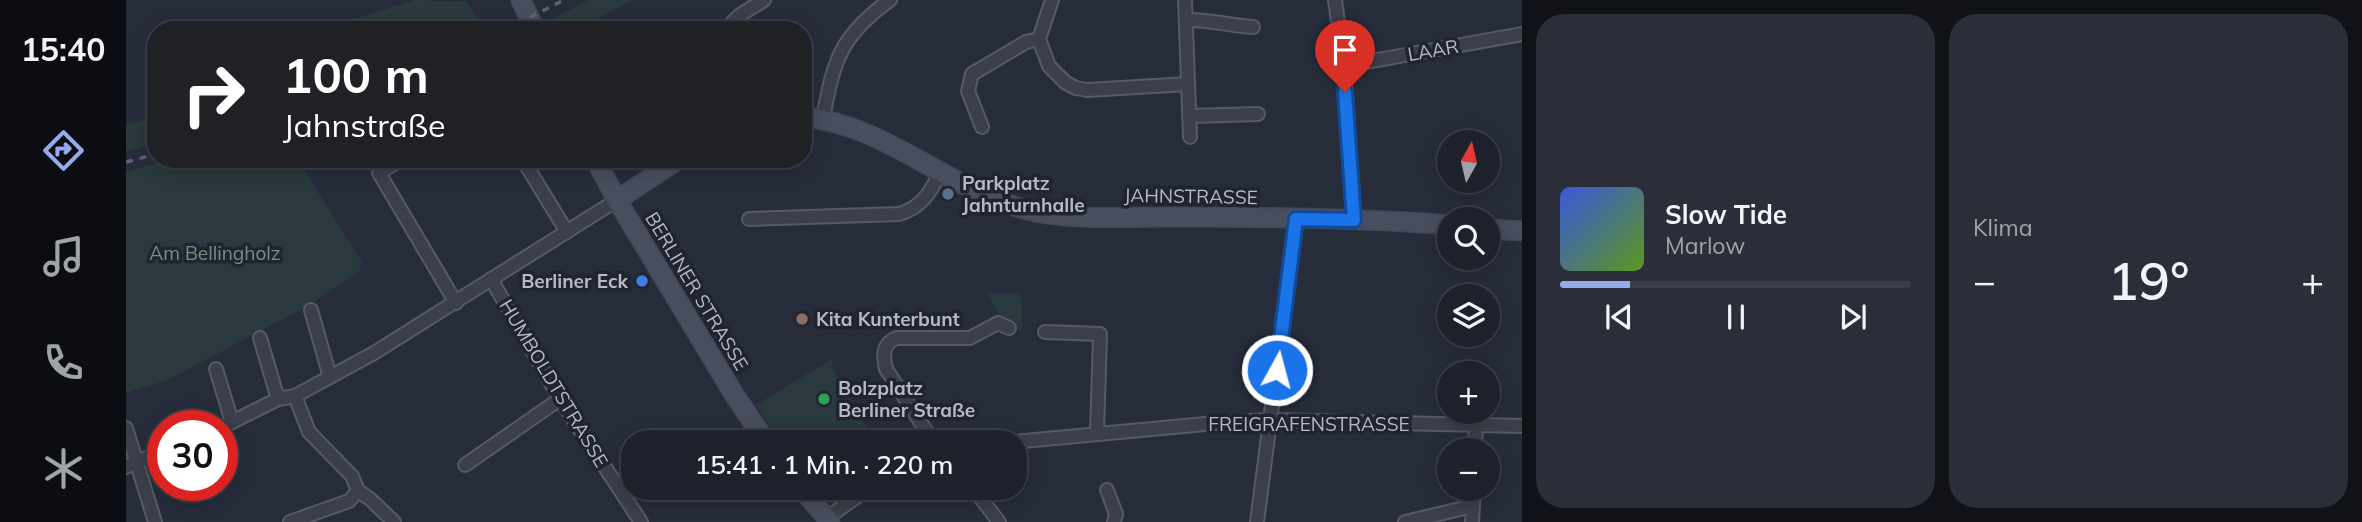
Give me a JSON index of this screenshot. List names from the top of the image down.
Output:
{
  "streets": {
    "street": [
      "LAAR",
      "JAHNSTRASSE",
      "BERLINER STRASSE",
      "HUMBOLDTSTRASSE",
      "FREIGRAFENSTRASSE"
    ]
  },
  "parks": ["Am Bellingholz"],
  "places": [
    "Parkplatz Jahnturnhalle",
    "Berliner Eck",
    "Kita Kunterbunt",
    "Bolzplatz Berliner Straße"
  ],
  "north": "top",
  "page": {
    "tabs": "15:40",
    "tile": "Klima",
    "turn": ["100 m", "Jahnstraße"],
    "map_buttons": ["+", "−"],
    "song": ["Slow Tide", "Marlow"],
    "heat": ["−", "19°", "+"],
    "limit": "30",
    "trip": "15:41 · 1 Min. · 220 m"
  }
}
